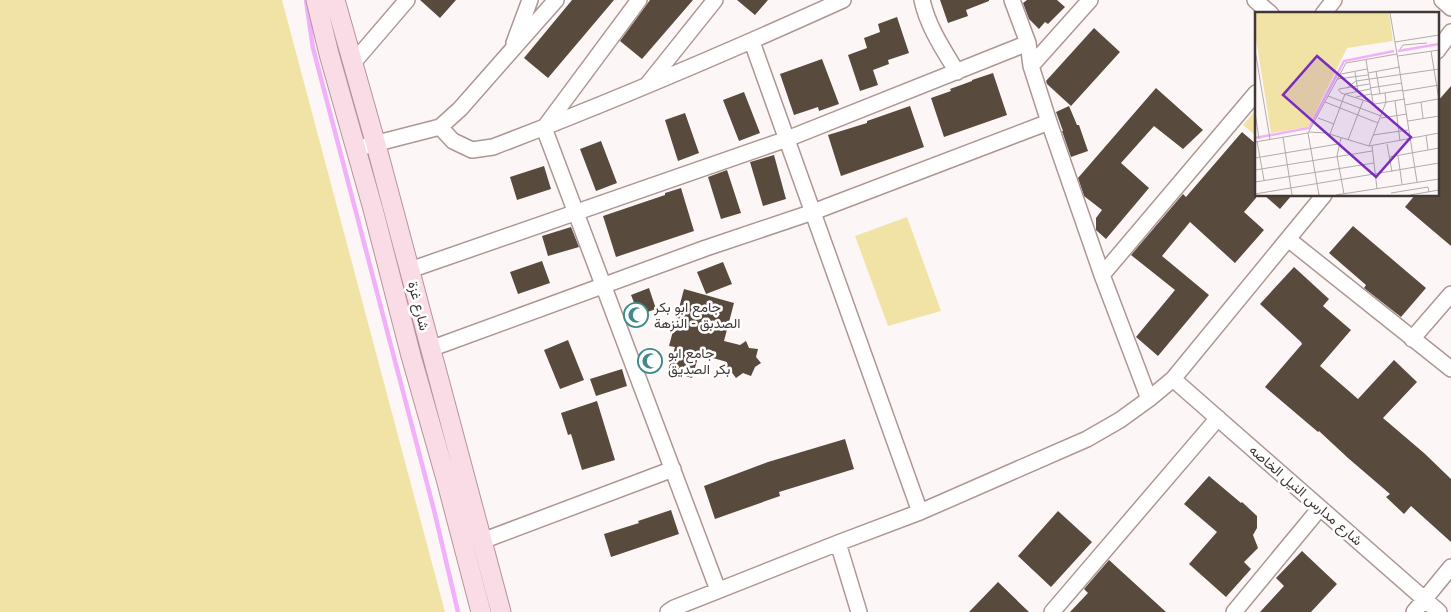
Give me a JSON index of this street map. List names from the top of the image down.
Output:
{
  "streets": {
    "main road": ["شارع غزة"],
    "street": ["شارع مدارس النيل الخاصه"]
  },
  "places": {
    "mosque": ["جامع ابو بكر الصدبق - النزهة", "جامع ابو بكر الصديق"]
  }
}
